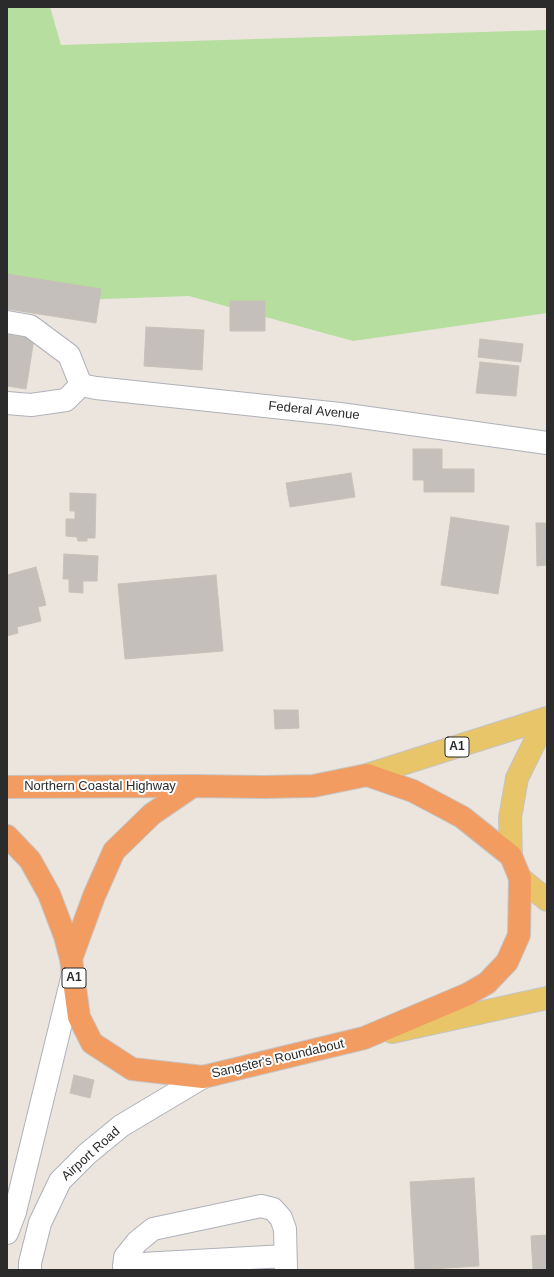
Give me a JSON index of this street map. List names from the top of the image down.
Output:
{
  "streets": {
    "highway": ["A1", "Northern Coastal Highway", "Sangster's Roundabout"],
    "street": ["Federal Avenue", "Airport Road"]
  },
  "crossings": [
    ["A1", "Northern Coastal Highway"],
    ["A1", "Sangster's Roundabout"],
    ["Northern Coastal Highway", "Sangster's Roundabout"],
    ["Sangster's Roundabout", "Airport Road"]
  ]
}
